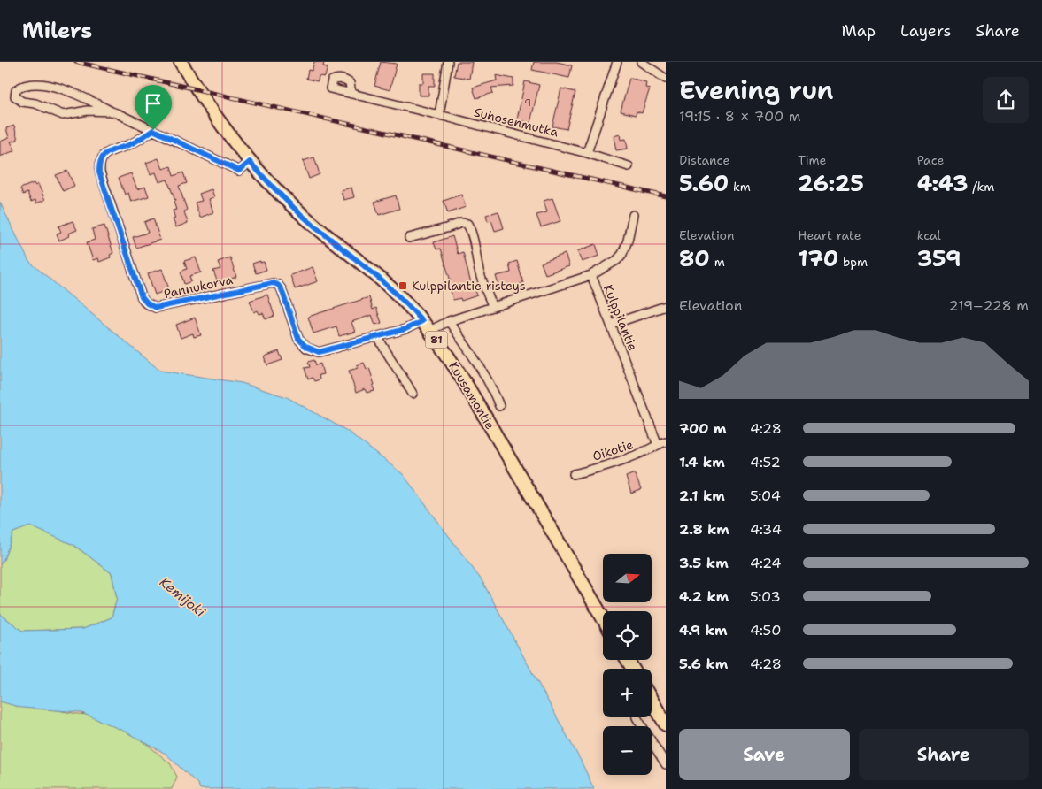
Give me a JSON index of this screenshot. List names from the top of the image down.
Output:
{
  "streets": {
    "main road": ["81", "Kuusamontie"],
    "street": [
      "Suhosenmutka",
      "Pannukorva",
      "Kulppilantie",
      "Oikotie"
    ]
  },
  "crossings": [
    ["Pannukorva", "Kulppilantie"],
    ["Pannukorva", "Kuusamontie"],
    ["Kulppilantie", "Kuusamontie"],
    ["Kulppilantie", "Oikotie"]
  ],
  "water": ["Kemijoki"],
  "places": {
    "transit": ["Kulppilantie risteys"]
  },
  "house_numbers": ["9"],
  "north": "right",
  "page": {
    "header": "Milers",
    "nav": ["Map", "Layers", "Share"],
    "heading": ["Evening run", "19:15 · 8 × 700 m"],
    "stats": [
      ["Distance", "5.60 km"],
      ["Time", "26:25"],
      ["Pace", "4:43 /km"],
      ["Elevation", "80 m"],
      ["Heart rate", "170 bpm"],
      ["kcal", "359"]
    ],
    "chart": ["Elevation", "219–228 m"],
    "list": [
      {
        "name": "700 m",
        "note": "4:28"
      },
      {
        "name": "1.4 km",
        "note": "4:52"
      },
      {
        "name": "2.1 km",
        "note": "5:04"
      },
      {
        "name": "2.8 km",
        "note": "4:34"
      },
      {
        "name": "3.5 km",
        "note": "4:24"
      },
      {
        "name": "4.2 km",
        "note": "5:03"
      },
      {
        "name": "4.9 km",
        "note": "4:50"
      },
      {
        "name": "5.6 km",
        "note": "4:28"
      }
    ],
    "map_buttons": ["+", "−"],
    "buttons": ["Save", "Share"]
  }
}
